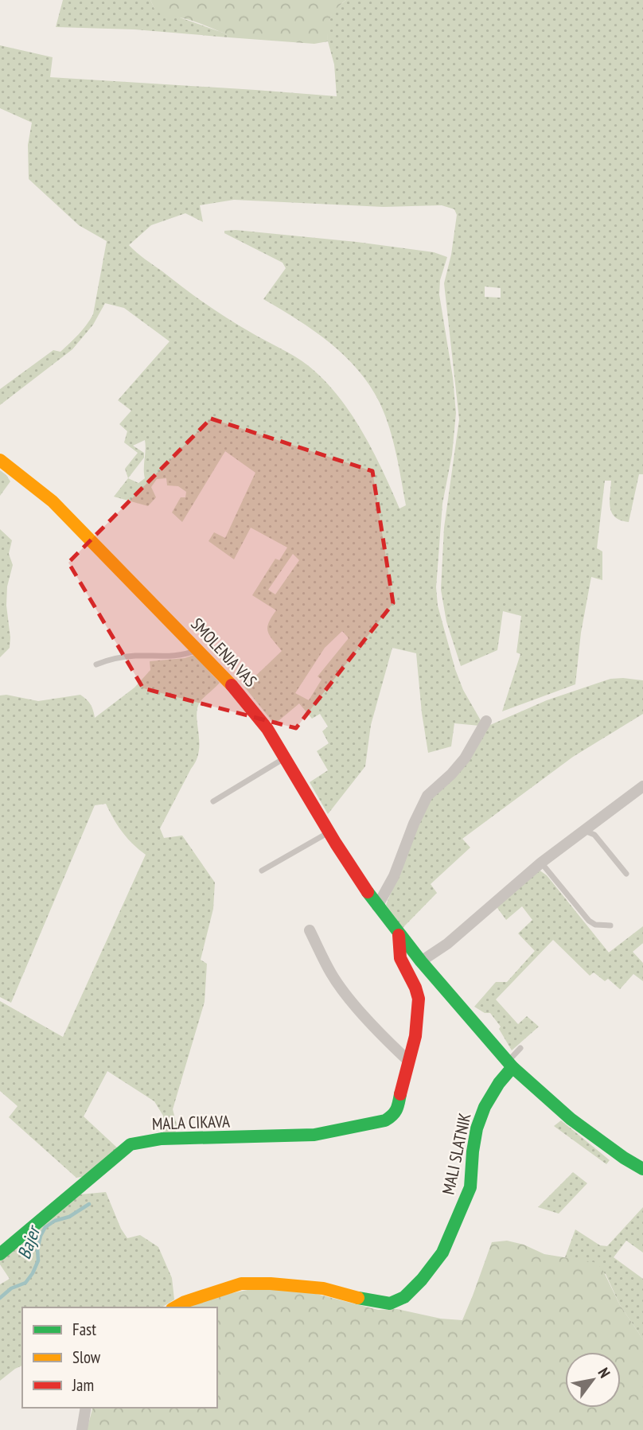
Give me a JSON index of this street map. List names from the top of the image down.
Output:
{
  "streets": {
    "street": ["SMOLENJA VAS", "MALA CIKAVA", "MALI SLATNIK"]
  },
  "crossings": [
    ["SMOLENJA VAS", "MALA CIKAVA"]
  ],
  "water": ["Bajer"],
  "legend": ["Fast", "Slow", "Jam"],
  "north": "top right"
}
